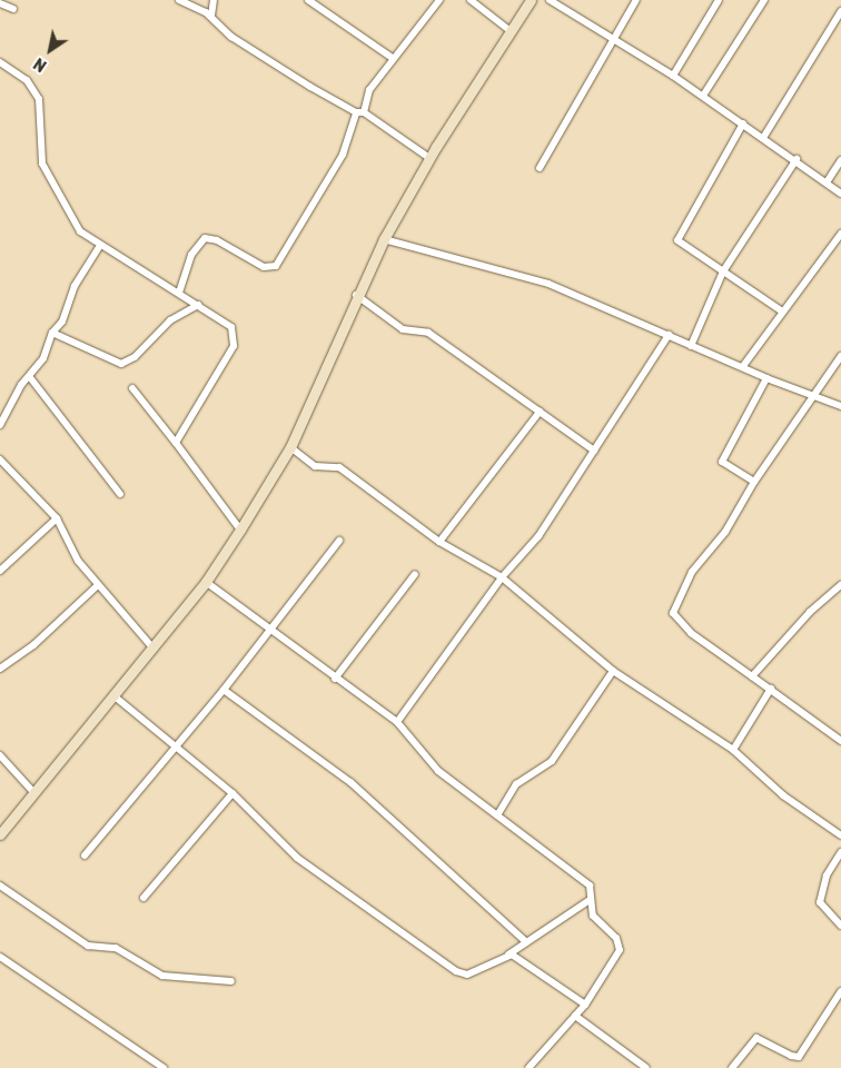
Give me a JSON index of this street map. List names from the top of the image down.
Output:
{
  "north": "bottom left"
}
